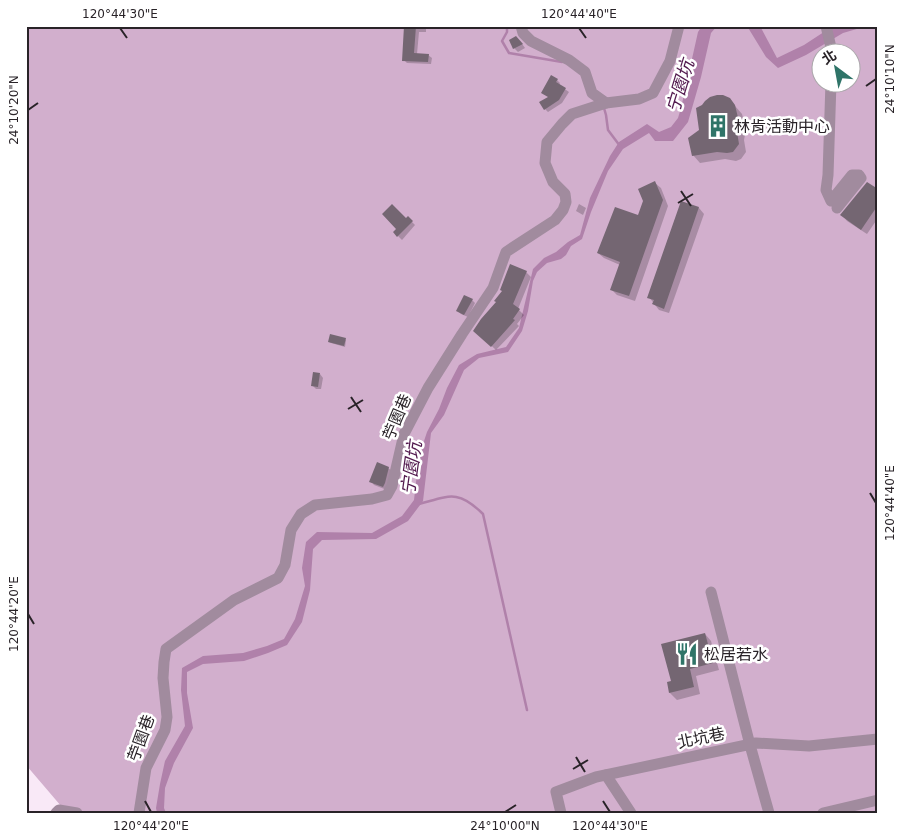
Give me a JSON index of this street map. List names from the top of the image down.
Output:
{
  "streets": {
    "street": ["苧園巷", "北坑巷"]
  },
  "water": ["宁園坑"],
  "places": {
    "building": ["林肯活動中心"],
    "restaurant": ["松居若水"]
  },
  "north": "top left",
  "coordinates": [
    "120°44'30\"E",
    "120°44'40\"E",
    "24°10'10\"N",
    "24°10'20\"N",
    "120°44'20\"E",
    "24°10'00\"N"
  ]
}
